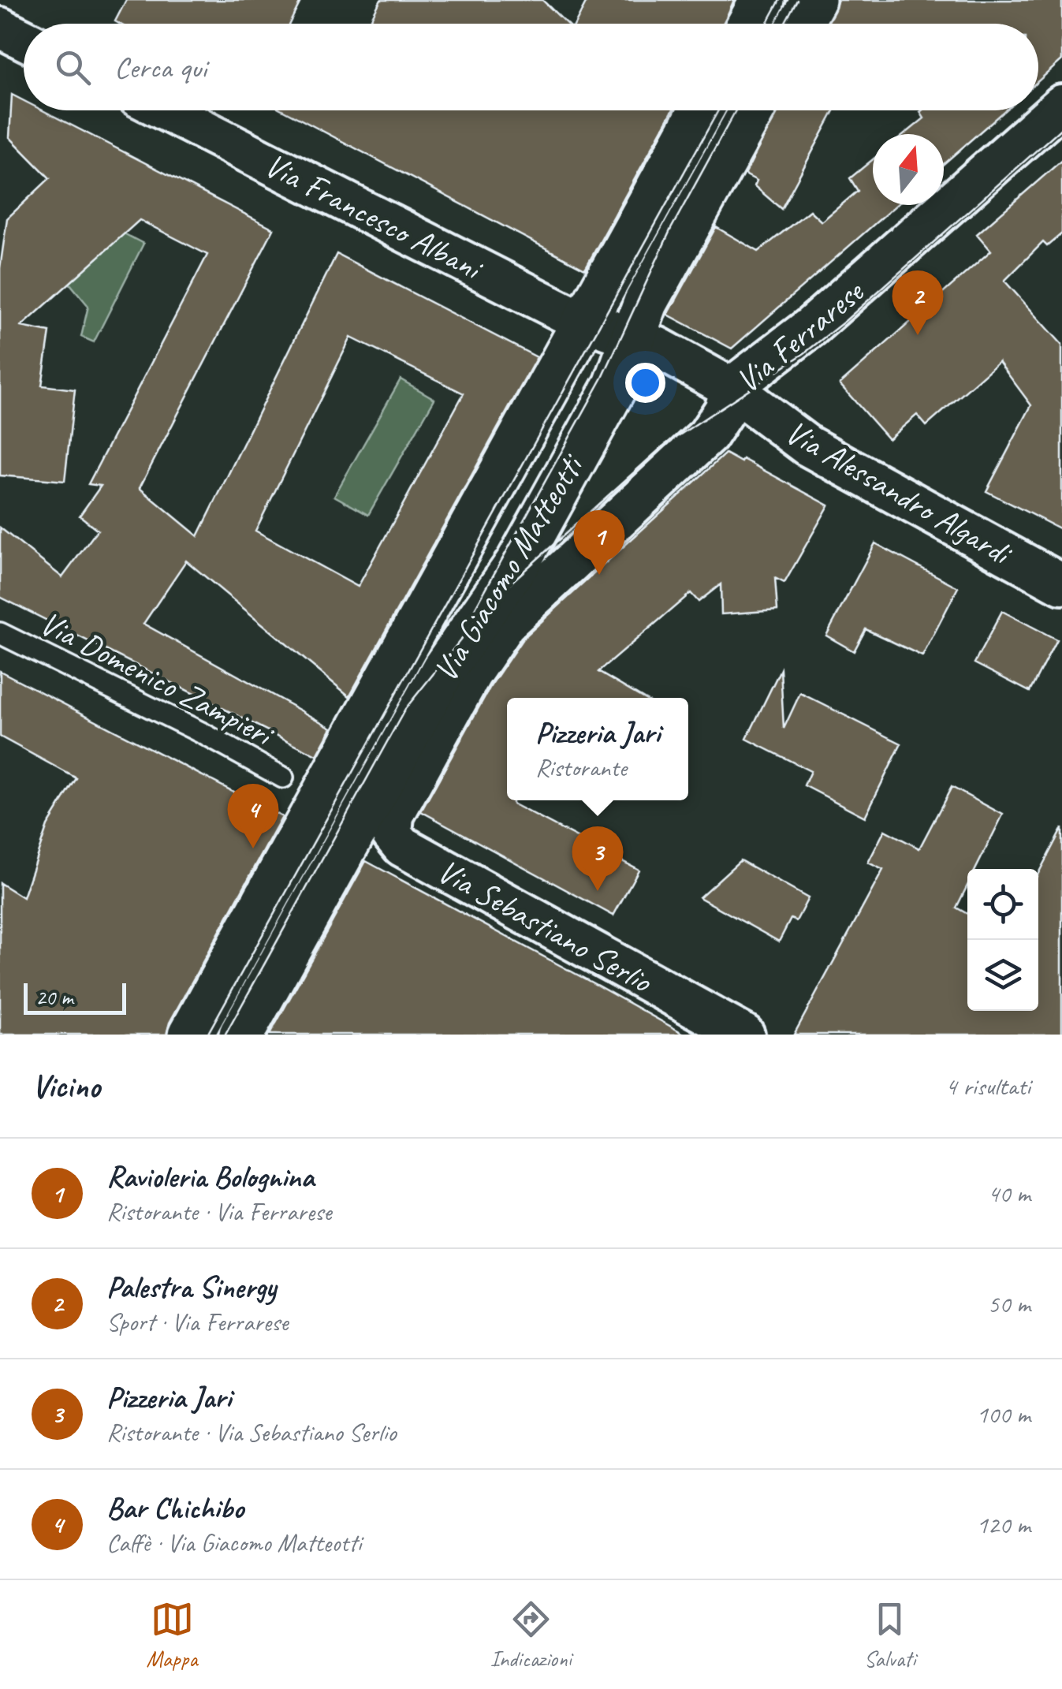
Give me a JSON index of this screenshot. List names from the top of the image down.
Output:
{
  "streets": {
    "main road": ["Via Giacomo Matteotti"],
    "street": [
      "Via Francesco Albani",
      "Via Ferrarese",
      "Via Alessandro Algardi",
      "Via Sebastiano Serlio"
    ],
    "lane": ["Via Domenico Zampieri"]
  },
  "crossings": [
    ["Via Francesco Albani", "Via Alessandro Algardi"],
    ["Via Francesco Albani", "Via Giacomo Matteotti"],
    ["Via Ferrarese", "Via Alessandro Algardi"],
    ["Via Ferrarese", "Via Giacomo Matteotti"],
    ["Via Alessandro Algardi", "Via Giacomo Matteotti"],
    ["Via Giacomo Matteotti", "Via Sebastiano Serlio"]
  ],
  "scale_bar": "20 m",
  "north": "top",
  "page": {
    "search": "Cerca qui",
    "pins": [
      "2",
      "1",
      "4",
      "3"
    ],
    "popup": ["Pizzeria Jari", "Ristorante"],
    "scale": "20 m",
    "heading": ["Vicino", "4 risultati"],
    "list": [
      {
        "mark": "1",
        "name": "Ravioleria Bolognina",
        "note": "Ristorante · Via Ferrarese",
        "value": "40 m"
      },
      {
        "mark": "2",
        "name": "Palestra Sinergy",
        "note": "Sport · Via Ferrarese",
        "value": "50 m"
      },
      {
        "mark": "3",
        "name": "Pizzeria Jari",
        "note": "Ristorante · Via Sebastiano Serlio",
        "value": "100 m"
      },
      {
        "mark": "4",
        "name": "Bar Chichibo",
        "note": "Caffè · Via Giacomo Matteotti",
        "value": "120 m"
      }
    ],
    "nav": ["Mappa", "Indicazioni", "Salvati"]
  }
}
